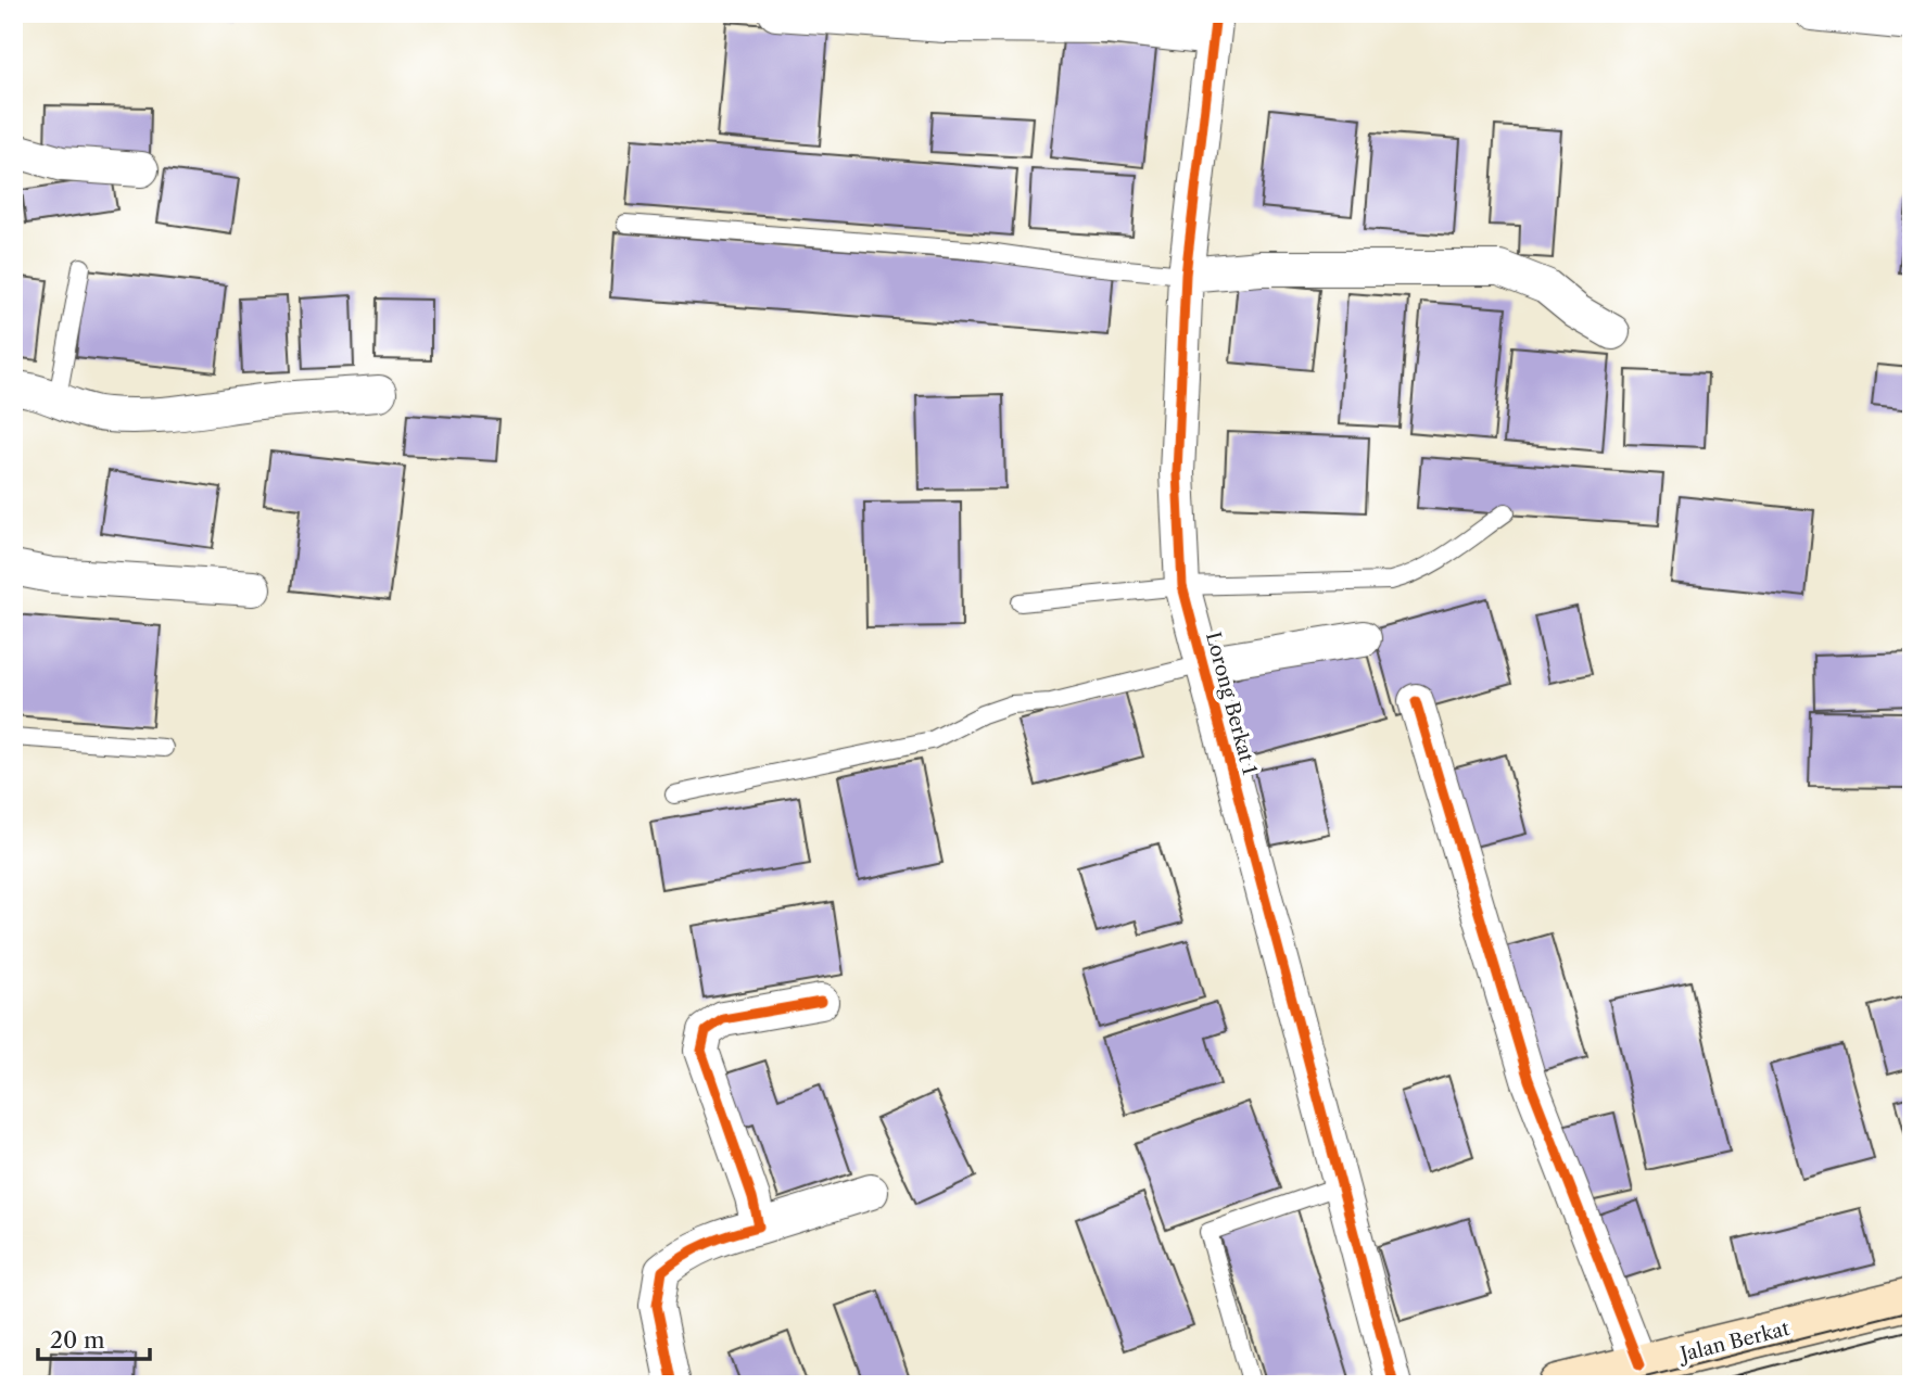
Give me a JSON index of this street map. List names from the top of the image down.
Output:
{
  "streets": {
    "street": ["Lorong Berkat 1", "Jalan Berkat"]
  },
  "scale_bar": "20 m"
}
